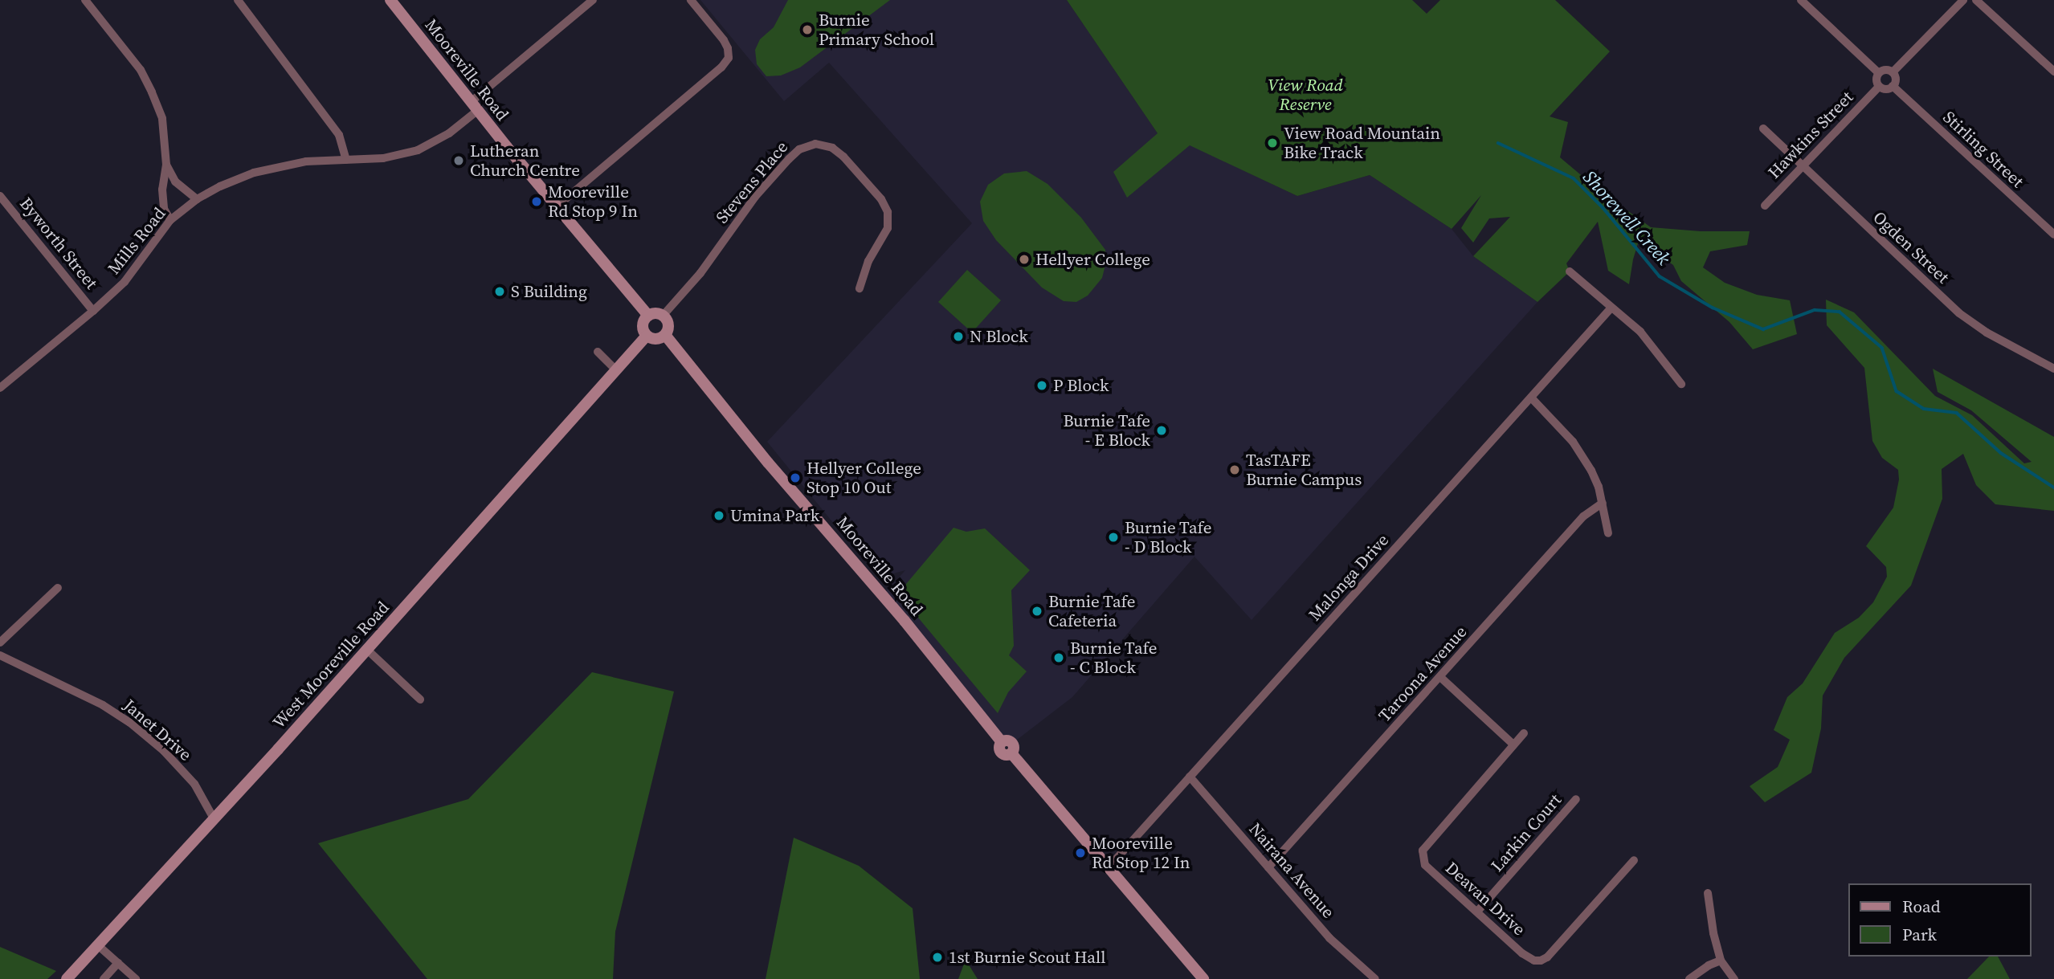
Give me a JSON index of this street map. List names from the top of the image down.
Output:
{
  "streets": {
    "main road": ["Mooreville Road", "West Mooreville Road"],
    "street": [
      "Hawkins Street",
      "Stirling Street",
      "Stevens Place",
      "Mills Road",
      "Byworth Street",
      "Ogden Street",
      "Malonga Drive",
      "Taroona Avenue",
      "Janet Drive",
      "Larkin Court",
      "Nairana Avenue",
      "Deavan Drive"
    ]
  },
  "crossings": [
    ["Mooreville Road", "Stevens Place"],
    ["Mooreville Road", "Mills Road"],
    ["Mooreville Road", "Malonga Drive"],
    ["Mooreville Road", "West Mooreville Road"],
    ["Hawkins Street", "Stirling Street"],
    ["Hawkins Street", "Ogden Street"],
    ["Stevens Place", "West Mooreville Road"],
    ["Mills Road", "Byworth Street"],
    ["Malonga Drive", "Nairana Avenue"],
    ["West Mooreville Road", "Janet Drive"],
    ["Taroona Avenue", "Nairana Avenue"],
    ["Larkin Court", "Deavan Drive"]
  ],
  "water": ["Shorewell Creek"],
  "parks": ["View Road Reserve"],
  "places": [
    "Burnie Primary School",
    "View Road Mountain Bike Track",
    "Lutheran Church Centre",
    "Mooreville Rd Stop 9 In",
    "Hellyer College",
    "S Building",
    "N Block",
    "P Block",
    "Burnie Tafe - E Block",
    "TasTAFE Burnie Campus",
    "Hellyer College Stop 10 Out",
    "Umina Park",
    "Burnie Tafe - D Block",
    "Burnie Tafe Cafeteria",
    "Burnie Tafe - C Block",
    "Mooreville Rd Stop 12 In",
    "1st Burnie Scout Hall"
  ],
  "legend": ["Road", "Park"]
}
